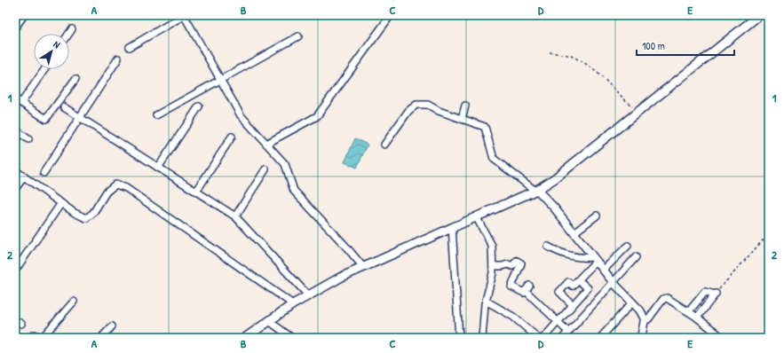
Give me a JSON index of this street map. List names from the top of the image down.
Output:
{
  "scale_bar": "100 m",
  "north": "top right",
  "grid": {
    "columns": [
      "A",
      "B",
      "C",
      "D",
      "E"
    ],
    "rows": ["1", "2"]
  }
}
